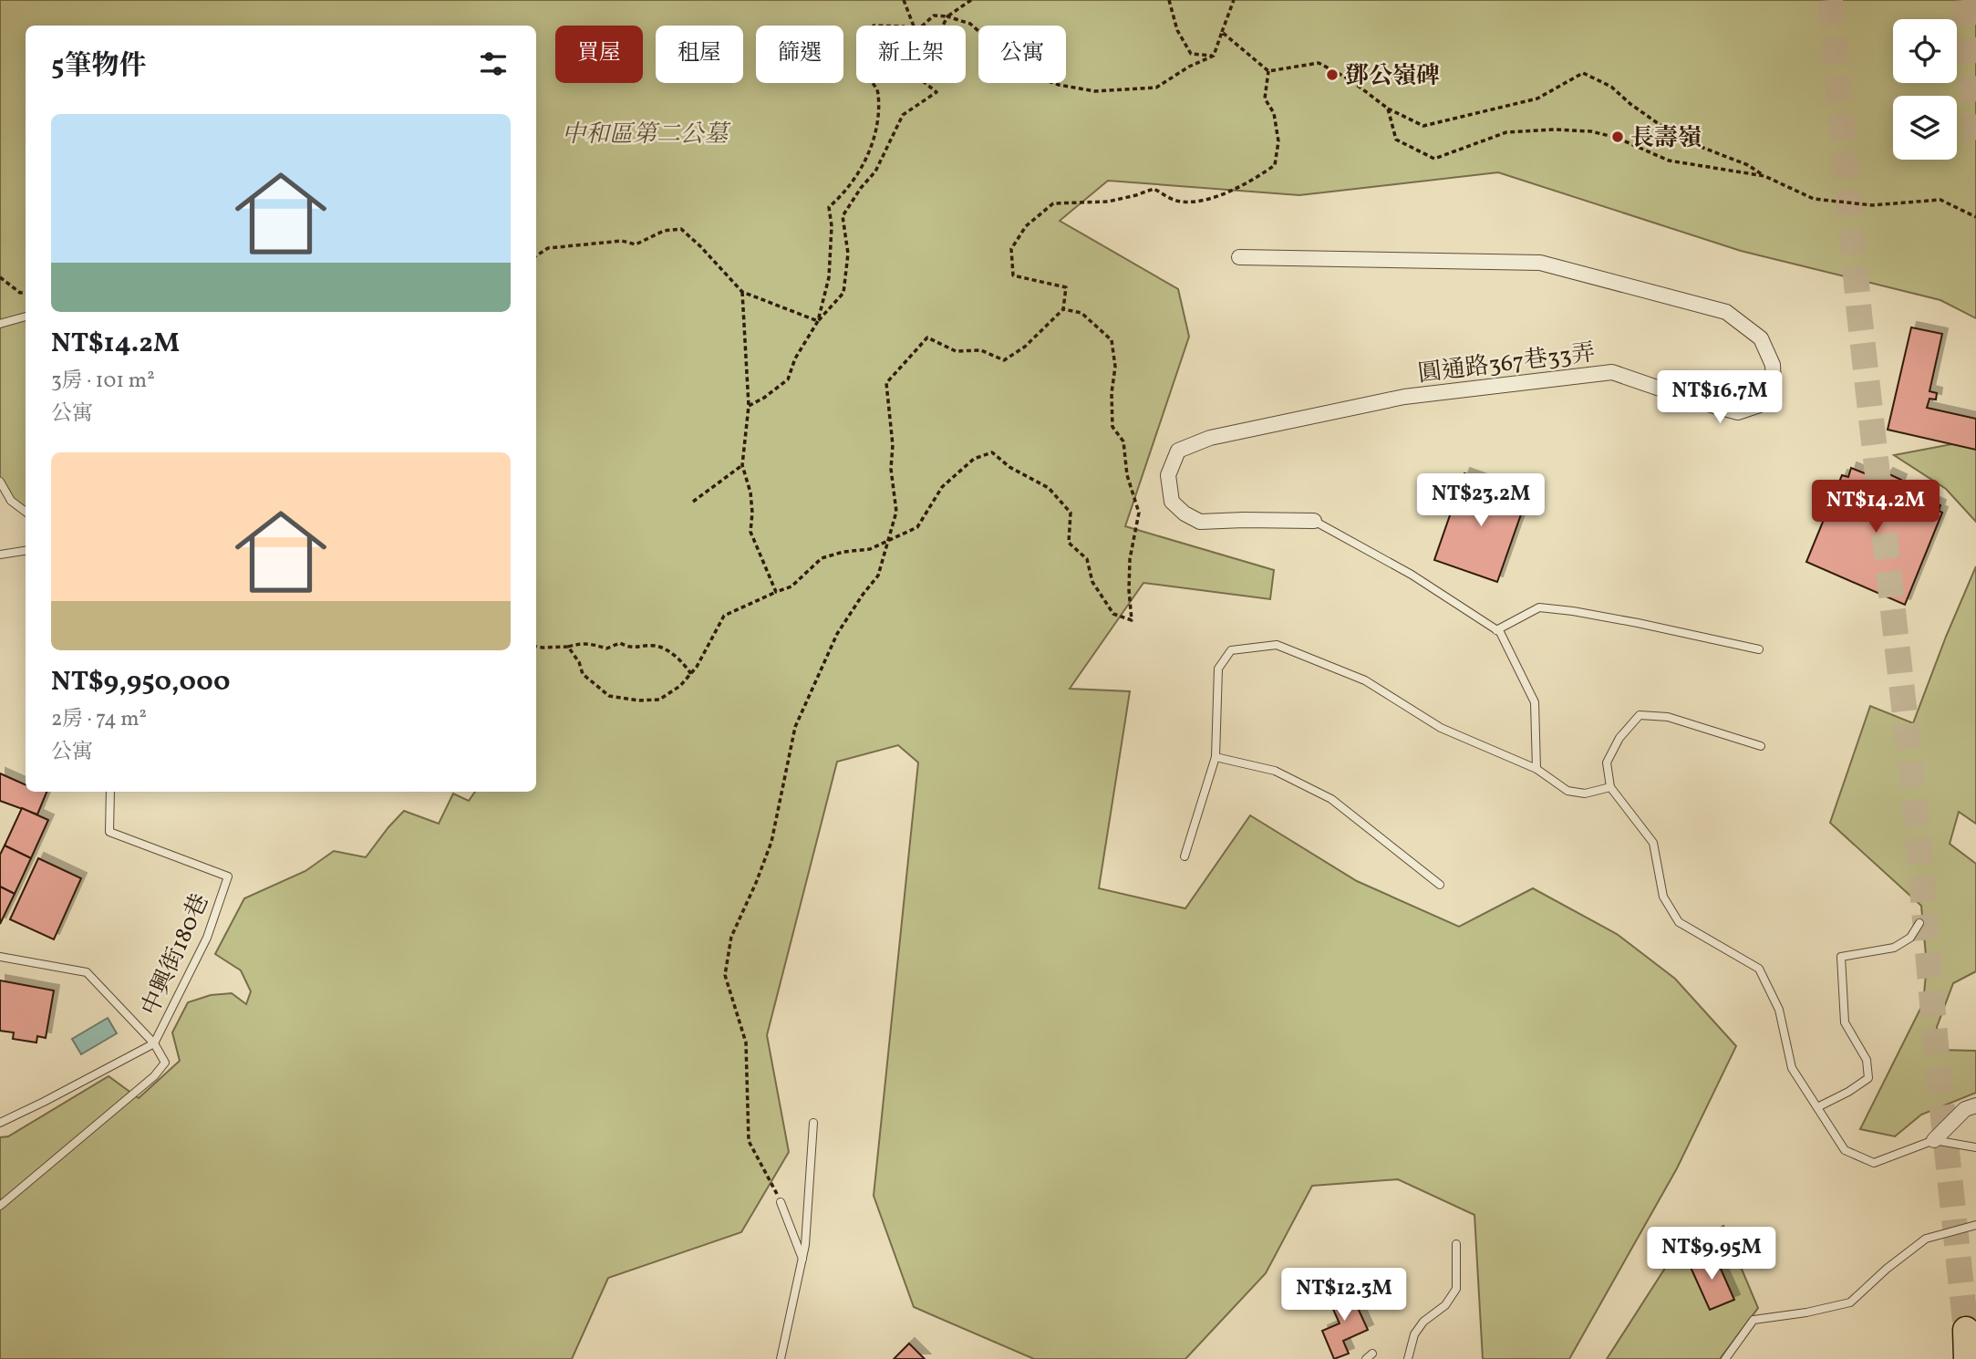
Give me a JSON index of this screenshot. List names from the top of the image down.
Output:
{
  "streets": {
    "street": ["圓通路367巷33弄"],
    "lane": ["中興街180巷"]
  },
  "parks": ["中和區第二公墓"],
  "places": ["鄧公嶺碑", "長壽嶺"],
  "page": {
    "chip": [
      "買屋",
      "租屋",
      "篩選",
      "新上架",
      "公寓"
    ],
    "heading": "5筆物件",
    "list": [
      {
        "name": "NT$14.2M",
        "note": "3房 · 101 m² · 公寓"
      },
      {
        "name": "NT$9,950,000",
        "note": "2房 · 74 m² · 公寓"
      }
    ],
    "price": [
      "NT$16.7M",
      "NT$23.2M",
      "NT$14.2M",
      "NT$9.95M",
      "NT$12.3M"
    ]
  }
}
